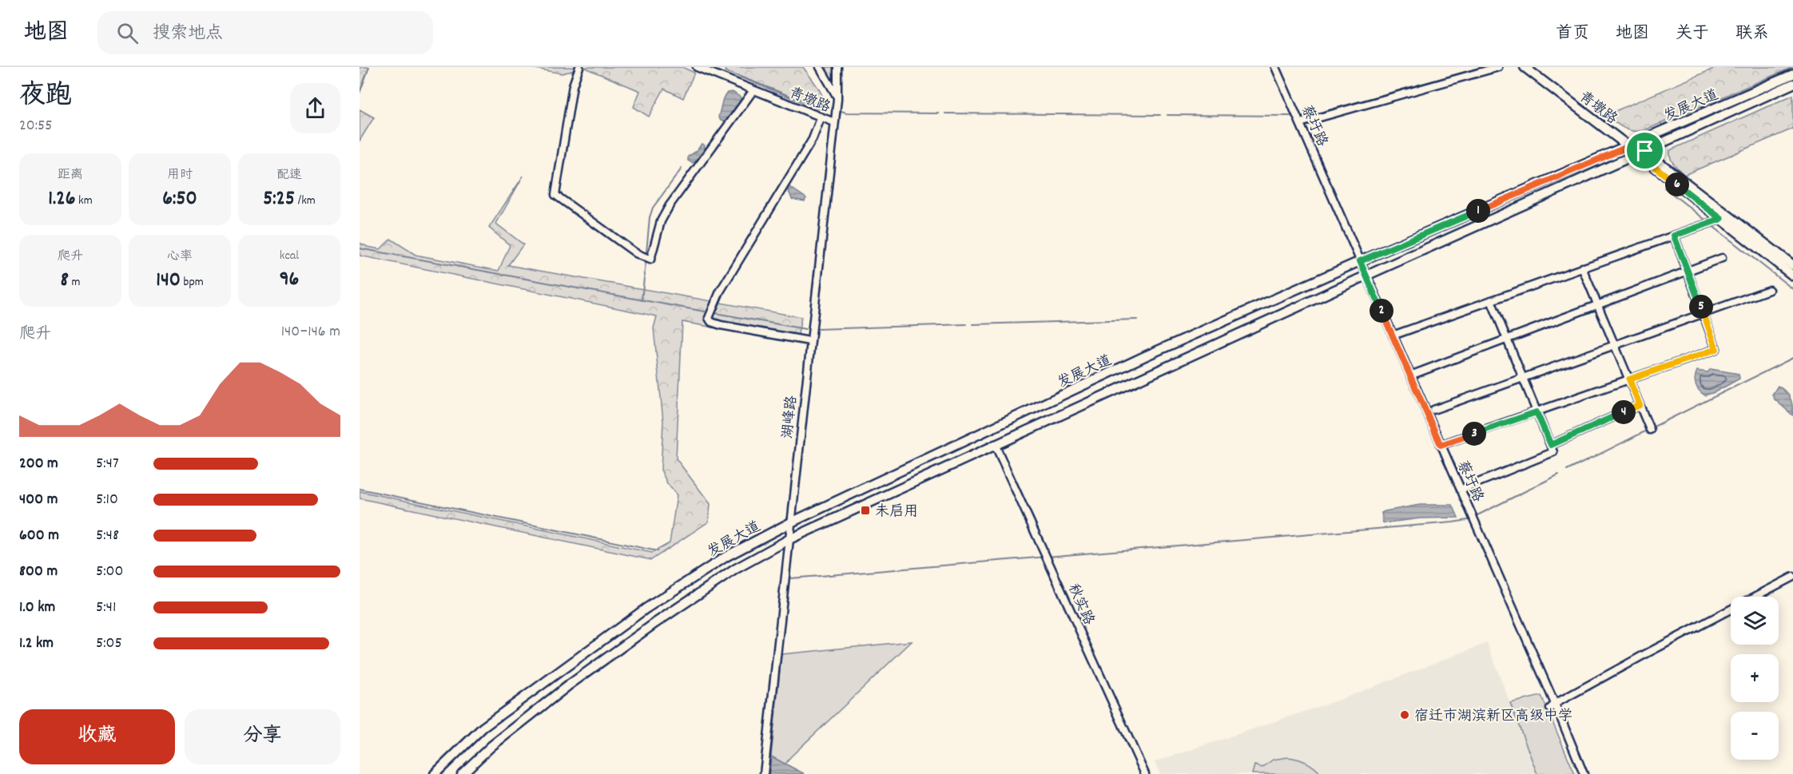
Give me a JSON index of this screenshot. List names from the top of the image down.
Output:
{
  "streets": {
    "main road": ["青墩路", "发展大道"],
    "street": ["蔡圩路", "湖峰路", "秋实路"]
  },
  "crossings": [
    ["青墩路", "发展大道"],
    ["青墩路", "湖峰路"],
    ["发展大道", "蔡圩路"],
    ["发展大道", "湖峰路"],
    ["发展大道", "秋实路"]
  ],
  "places": {
    "transit": ["未启用"],
    "other": ["宿迁市湖滨新区高级中学"]
  },
  "page": {
    "header": "地图",
    "search": "搜索地点",
    "nav": [
      "首页",
      "地图",
      "关于",
      "联系"
    ],
    "heading": ["夜跑", "20:55"],
    "stats": [
      ["距离", "1.26 km"],
      ["用时", "6:50"],
      ["配速", "5:25 /km"],
      ["爬升", "8 m"],
      ["心率", "140 bpm"],
      ["kcal", "96"]
    ],
    "pins": [
      "6",
      "1",
      "5",
      "2",
      "4",
      "3"
    ],
    "chart": ["爬升", "140–146 m"],
    "list": [
      {
        "name": "200 m",
        "note": "5:47"
      },
      {
        "name": "400 m",
        "note": "5:10"
      },
      {
        "name": "600 m",
        "note": "5:48"
      },
      {
        "name": "800 m",
        "note": "5:00"
      },
      {
        "name": "1.0 km",
        "note": "5:41"
      },
      {
        "name": "1.2 km",
        "note": "5:05"
      }
    ],
    "map_buttons": ["+", "−"],
    "buttons": ["收藏", "分享"]
  }
}
